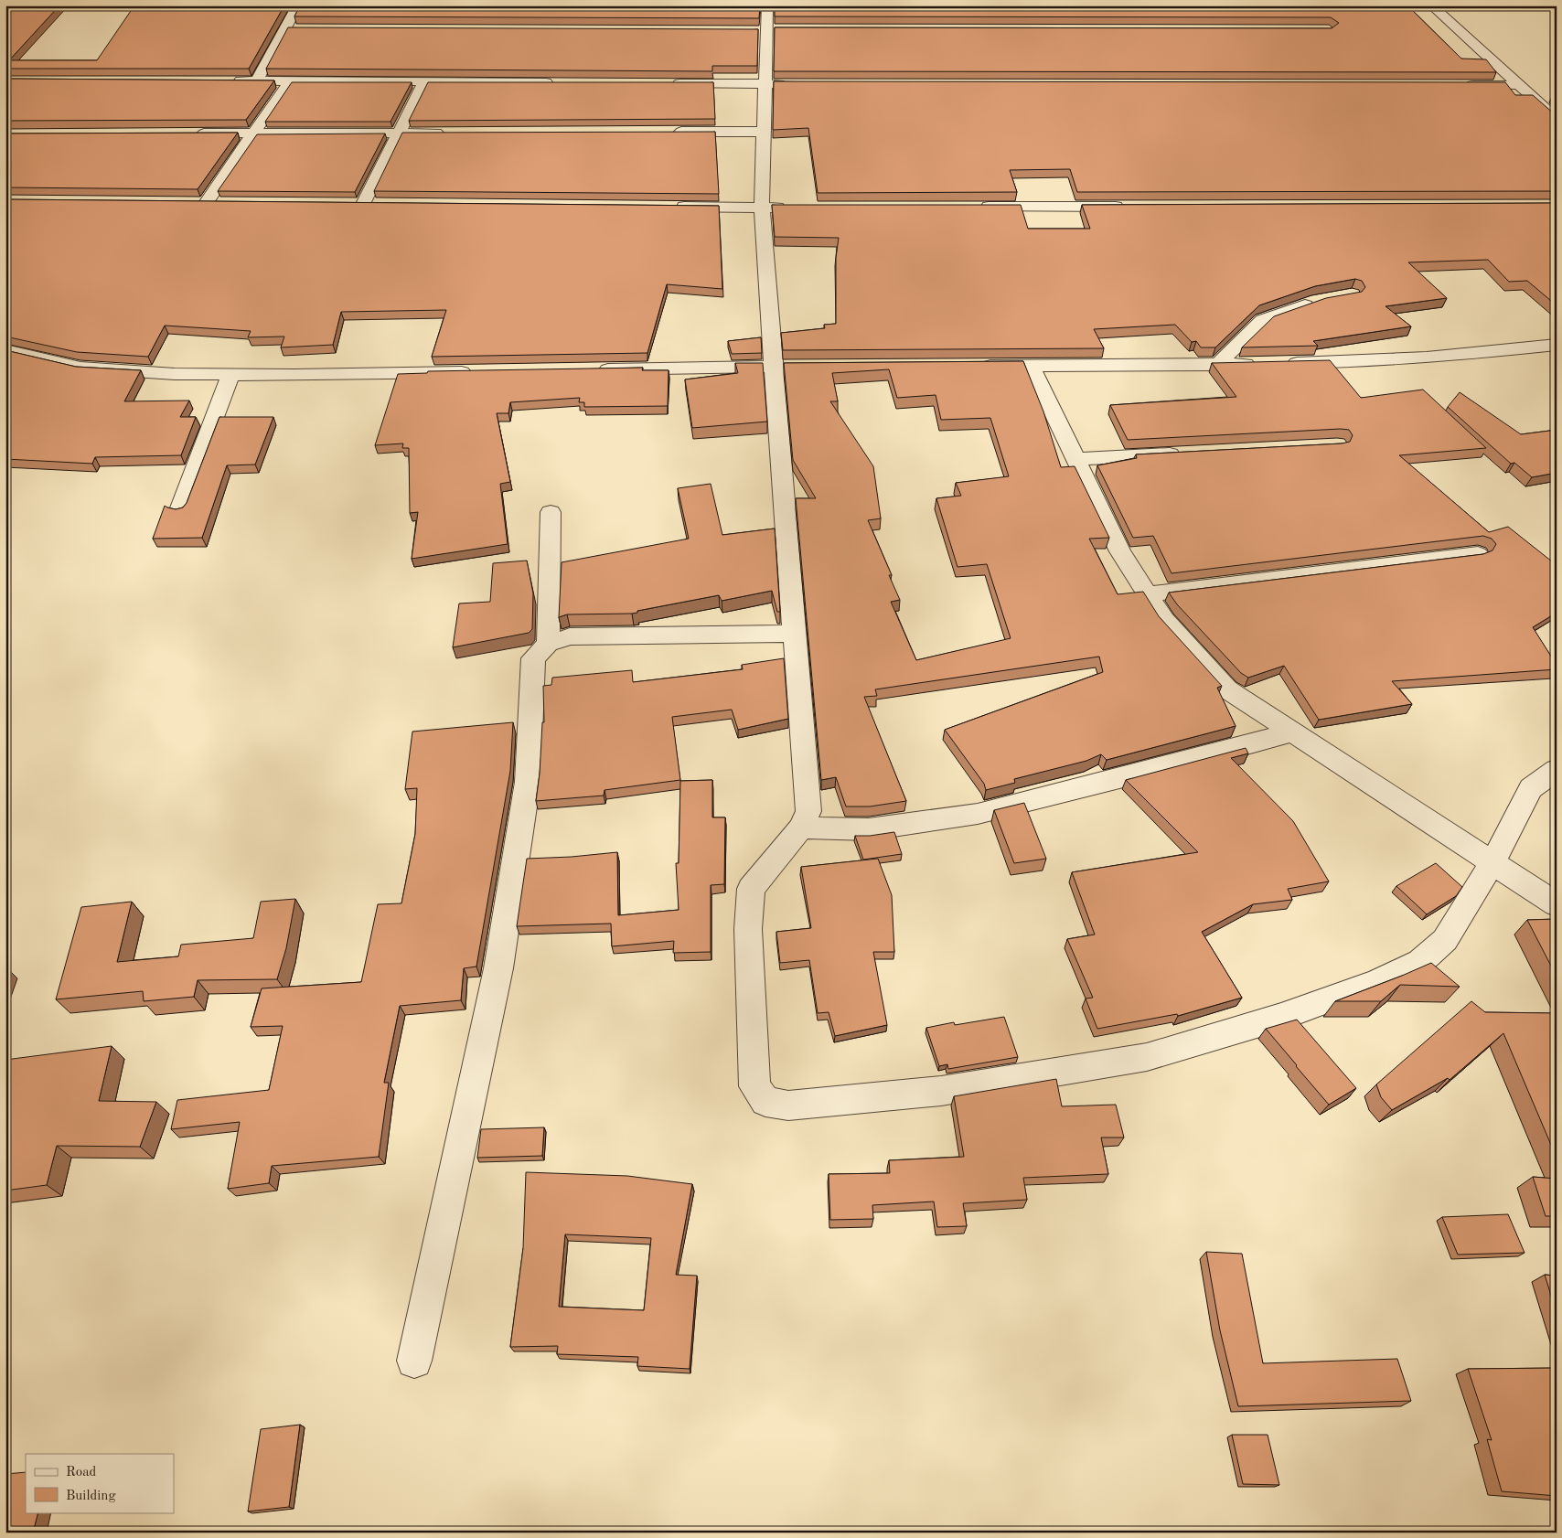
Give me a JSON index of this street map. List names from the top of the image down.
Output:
{
  "legend": ["Road", "Building"]
}
